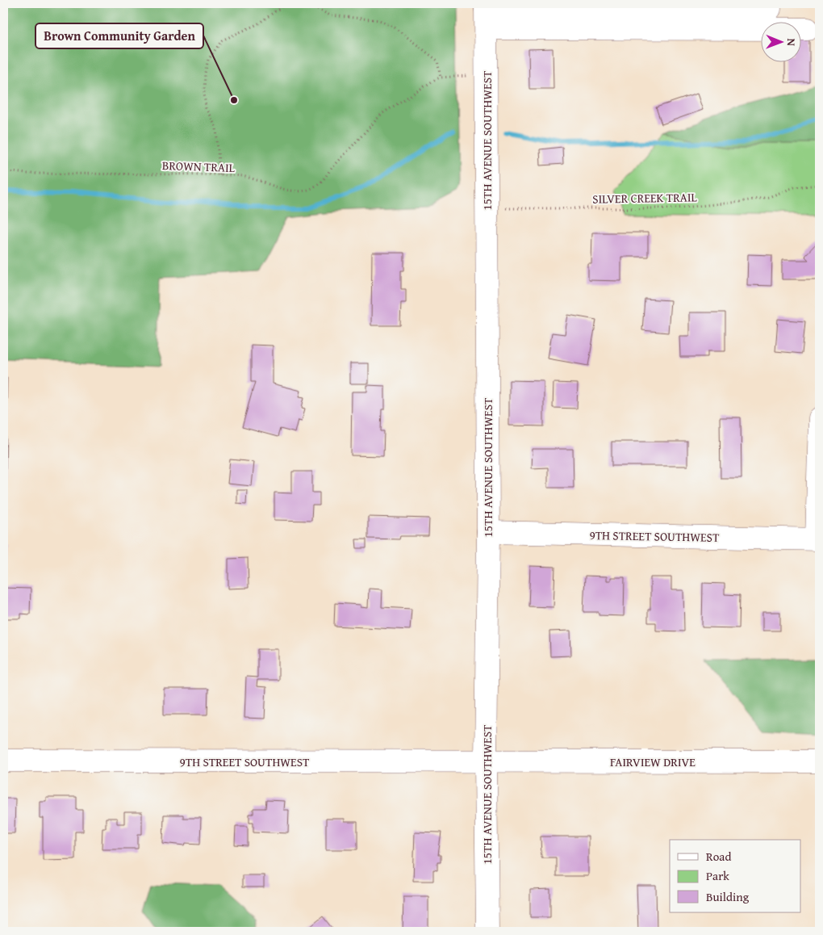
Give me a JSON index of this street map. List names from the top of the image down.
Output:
{
  "streets": {
    "street": ["15TH AVENUE SOUTHWEST", "9TH STREET SOUTHWEST", "FAIRVIEW DRIVE"],
    "path": ["BROWN TRAIL", "SILVER CREEK TRAIL"]
  },
  "crossings": [
    ["15TH AVENUE SOUTHWEST", "SILVER CREEK TRAIL"],
    ["15TH AVENUE SOUTHWEST", "9TH STREET SOUTHWEST"],
    ["15TH AVENUE SOUTHWEST", "FAIRVIEW DRIVE"],
    ["9TH STREET SOUTHWEST", "FAIRVIEW DRIVE"]
  ],
  "places": ["Brown Community Garden"],
  "legend": ["Road", "Park", "Building"],
  "north": "right"
}
